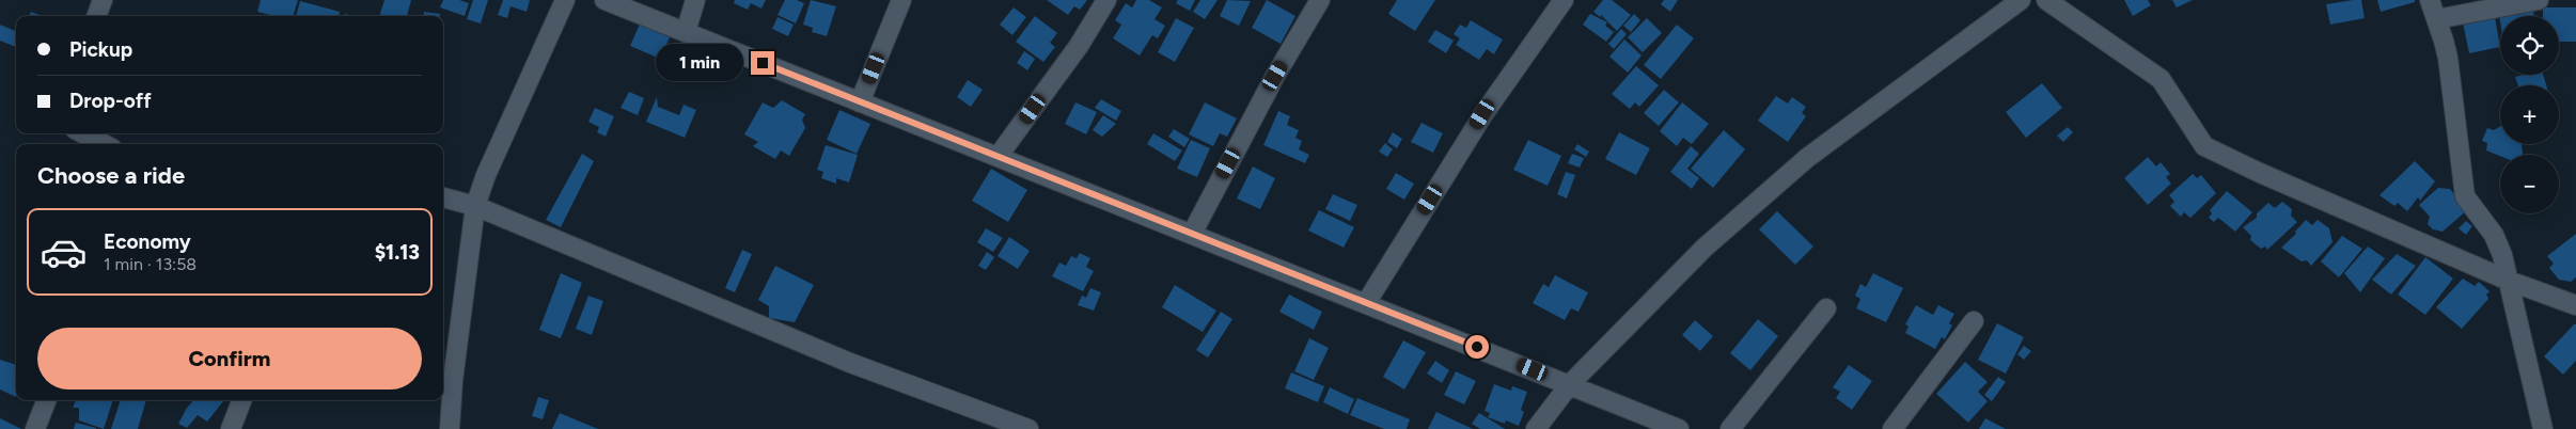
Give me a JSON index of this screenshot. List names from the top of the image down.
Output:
{
  "page": {
    "map_buttons": ["+", "−"],
    "banner": ["Pickup", "Drop-off"],
    "bubble": "1 min",
    "heading": "Choose a ride",
    "list": [
      {
        "name": "Economy",
        "note": "1 min · 13:58",
        "value": "$1.13"
      }
    ],
    "buttons": "Confirm"
  }
}
